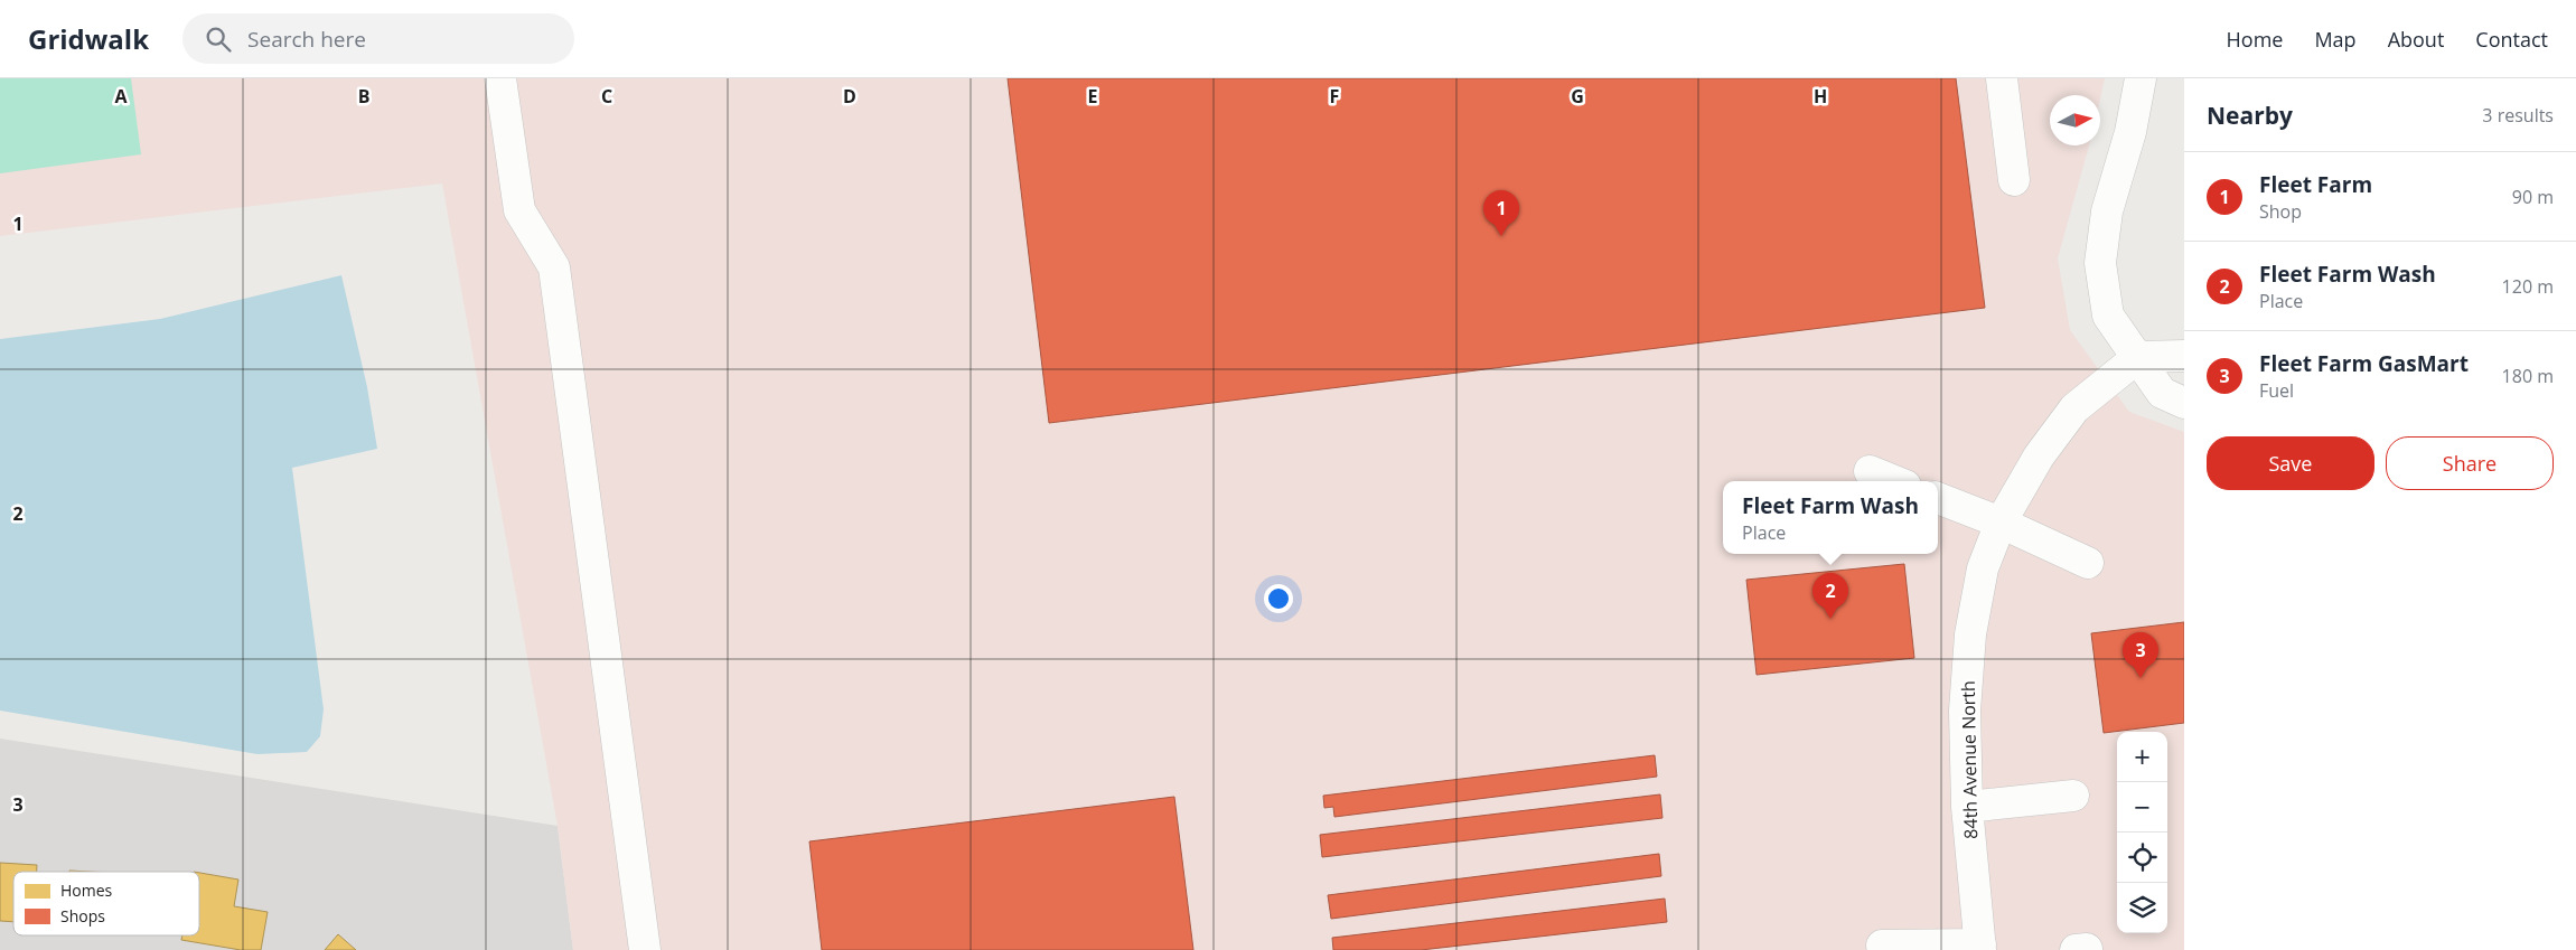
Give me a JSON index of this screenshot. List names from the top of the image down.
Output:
{
  "streets": {
    "street": ["84th Avenue North"]
  },
  "legend": ["Homes", "Shops"],
  "north": "right",
  "page": {
    "header": "Gridwalk",
    "search": "Search here",
    "nav": [
      "Home",
      "Map",
      "About",
      "Contact"
    ],
    "heading": ["Nearby", "3 results"],
    "list": [
      {
        "mark": "1",
        "name": "Fleet Farm",
        "note": "Shop",
        "value": "90 m"
      },
      {
        "mark": "2",
        "name": "Fleet Farm Wash",
        "note": "Place",
        "value": "120 m"
      },
      {
        "mark": "3",
        "name": "Fleet Farm GasMart",
        "note": "Fuel",
        "value": "180 m"
      }
    ],
    "pins": ["1", "2", "3"],
    "buttons": ["Save", "Share"],
    "popup": ["Fleet Farm Wash", "Place"],
    "map_buttons": ["+", "−"]
  },
  "grid": {
    "columns": [
      "A",
      "B",
      "C",
      "D",
      "E",
      "F",
      "G",
      "H"
    ],
    "rows": ["1", "2", "3"]
  }
}
